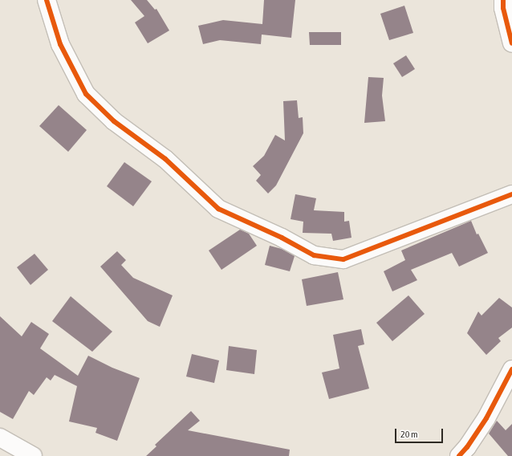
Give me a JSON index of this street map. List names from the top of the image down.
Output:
{
  "scale_bar": "20 m"
}
